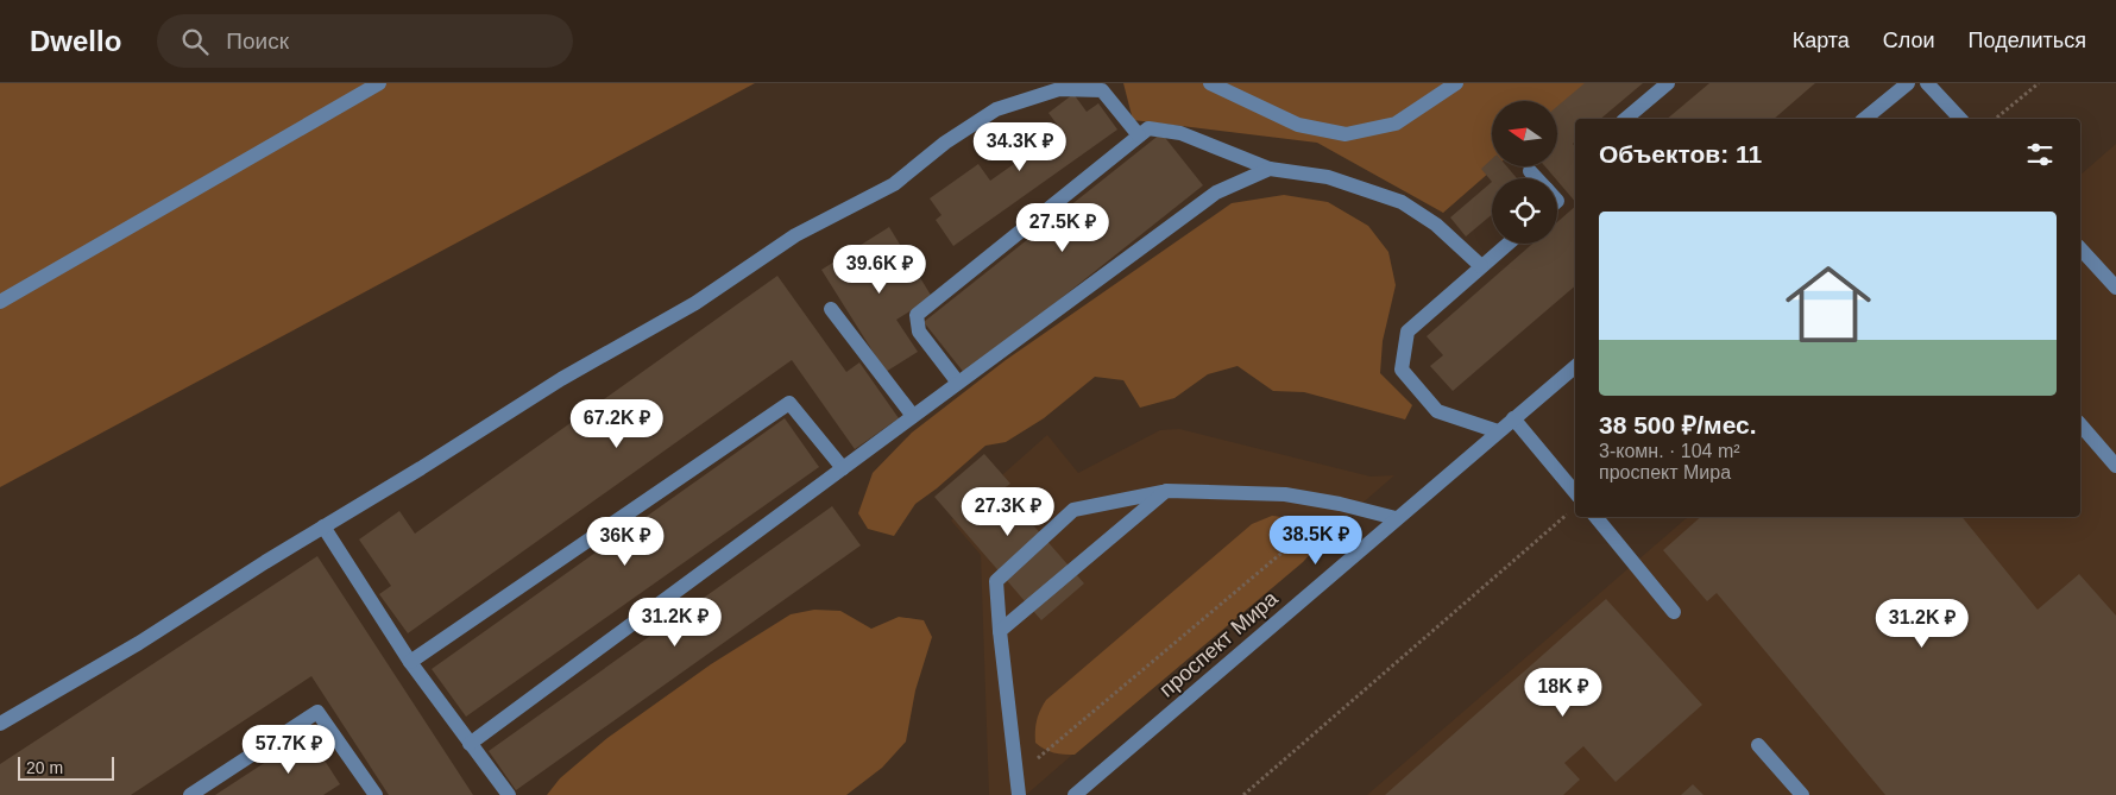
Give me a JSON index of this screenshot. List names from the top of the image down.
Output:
{
  "streets": {
    "street": ["проспект Мира"]
  },
  "scale_bar": "20 m",
  "north": "left",
  "page": {
    "header": "Dwello",
    "search": "Поиск",
    "nav": ["Карта", "Слои", "Поделиться"],
    "heading": "Объектов: 11",
    "price": [
      "34.3K ₽",
      "27.5K ₽",
      "39.6K ₽",
      "67.2K ₽",
      "27.3K ₽",
      "38.5K ₽",
      "36K ₽",
      "31.2K ₽",
      "31.2K ₽",
      "18K ₽",
      "57.7K ₽"
    ],
    "list": [
      {
        "name": "38 500 ₽/мес.",
        "note": "3-комн. · 104 m² · проспект Мира"
      }
    ],
    "scale": "20 m"
  }
}
